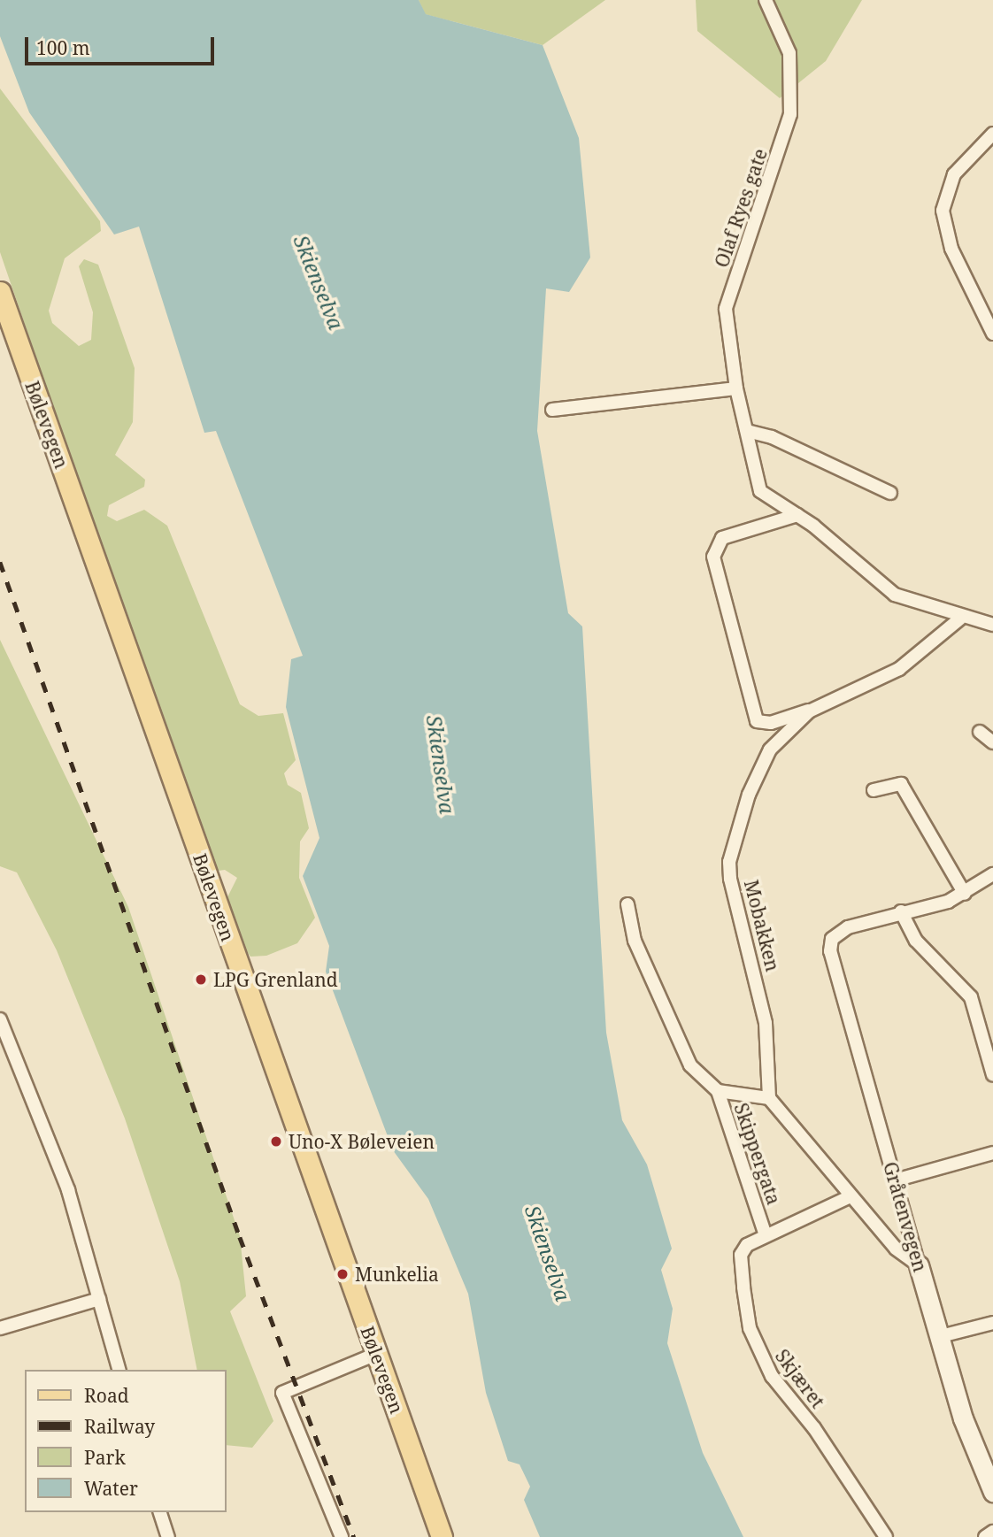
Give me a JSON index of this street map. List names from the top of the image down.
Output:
{
  "streets": {
    "main road": ["Bølevegen"],
    "street": [
      "Olaf Ryes gate",
      "Mobakken",
      "Skippergata",
      "Gråtenvegen",
      "Skjæret"
    ]
  },
  "crossings": [
    ["Olaf Ryes gate", "Mobakken"],
    ["Skippergata", "Skjæret"]
  ],
  "water": ["Skienselva"],
  "places": ["LPG Grenland", "Uno-X Bøleveien", "Munkelia"],
  "legend": [
    "Road",
    "Railway",
    "Park",
    "Water"
  ],
  "scale_bar": "100 m"
}
